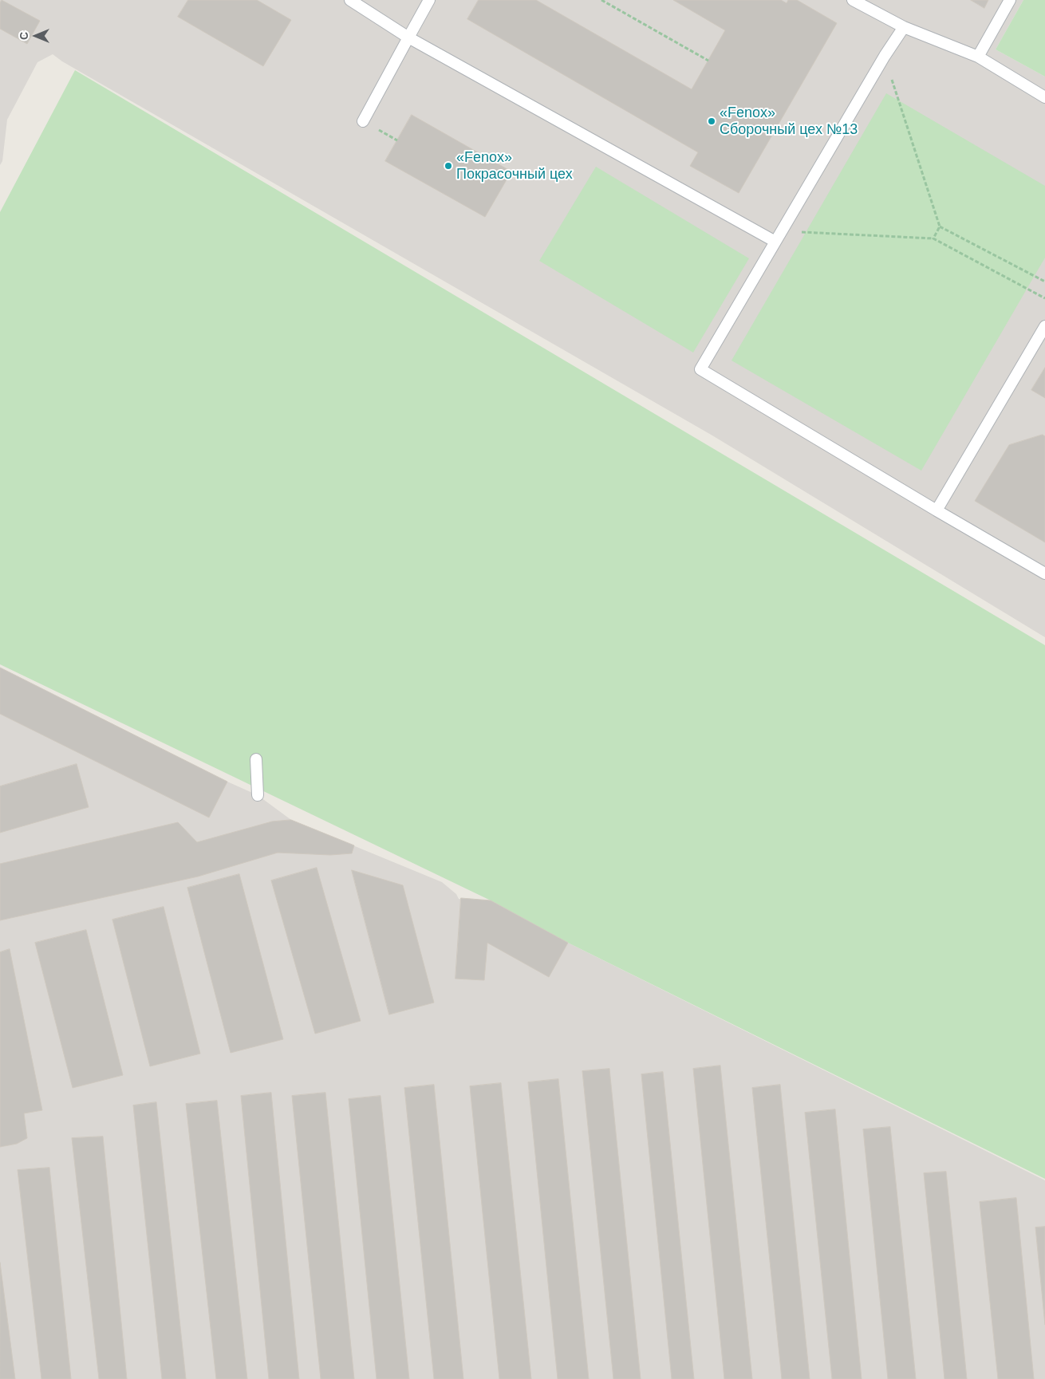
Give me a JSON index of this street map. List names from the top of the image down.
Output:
{
  "places": ["«Fenox» Сборочный цех №13", "«Fenox» Покрасочный цех"],
  "north": "left"
}
